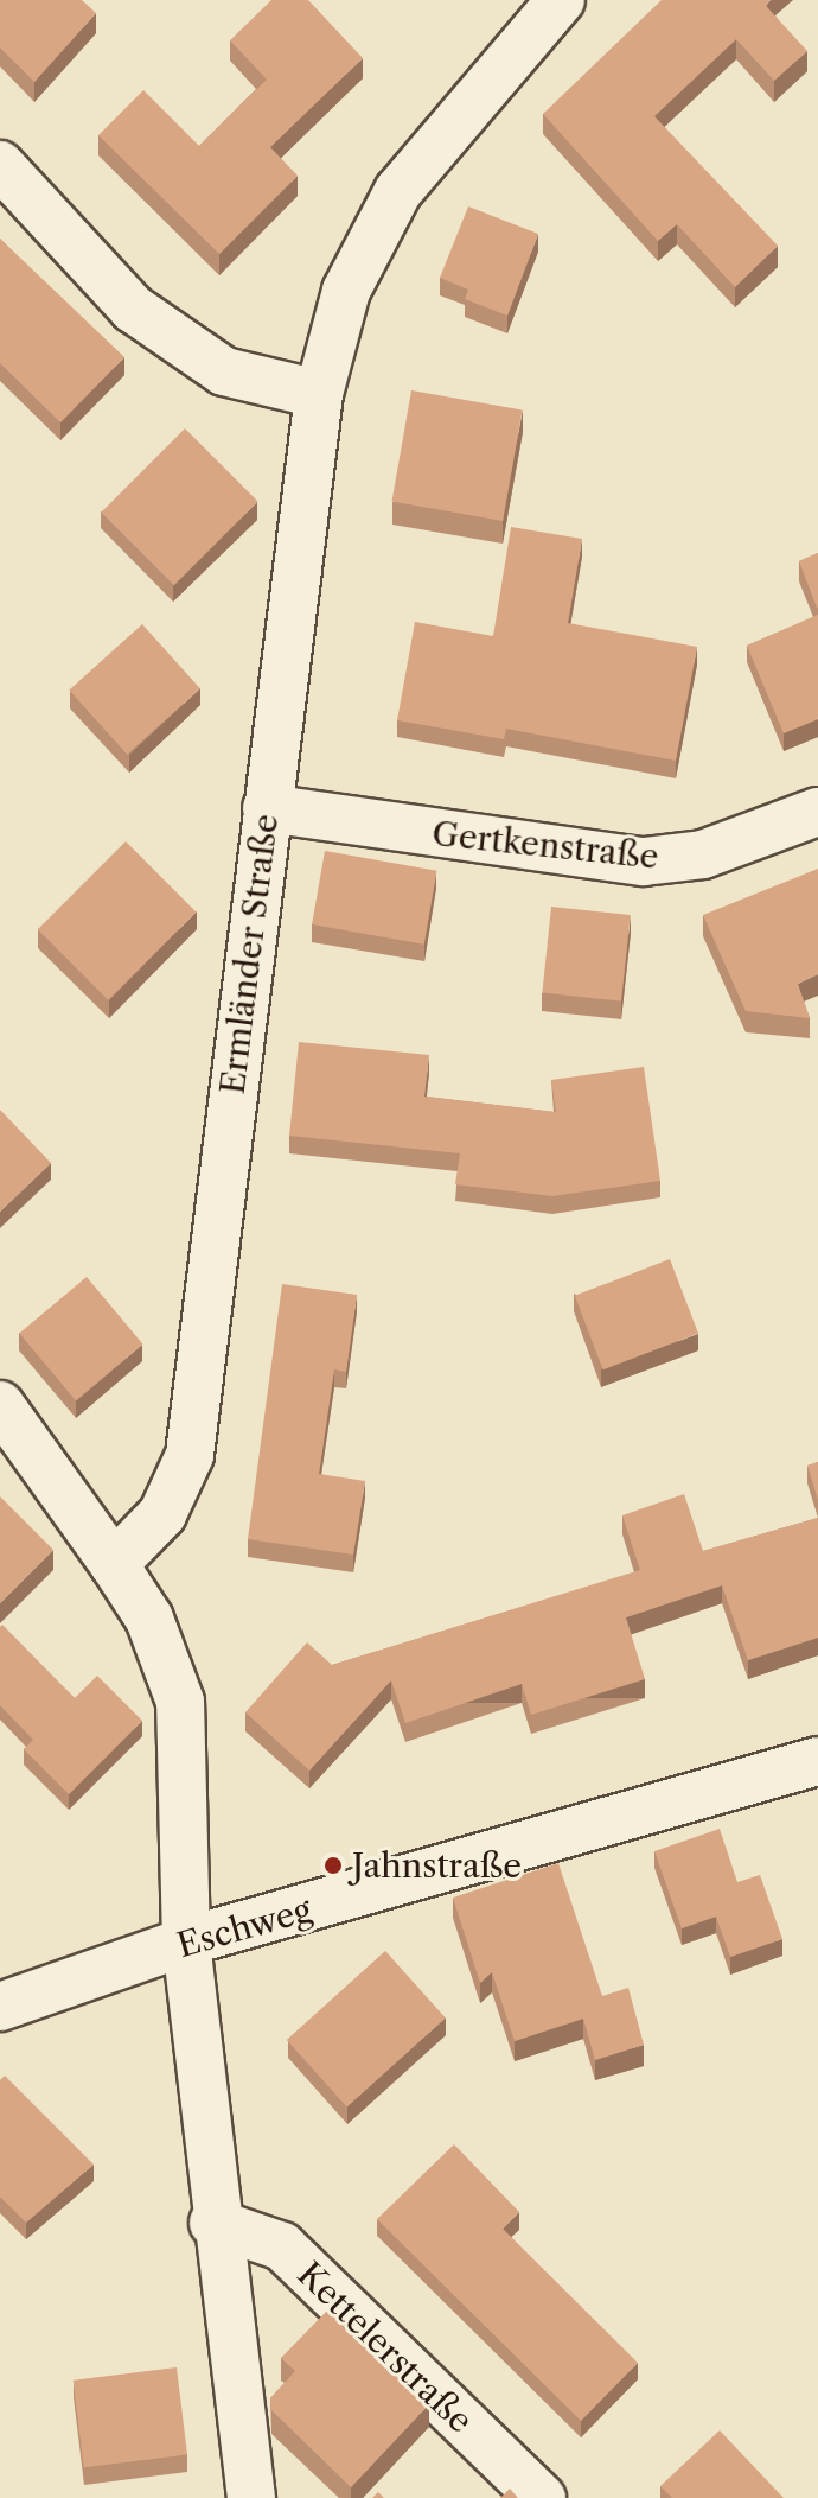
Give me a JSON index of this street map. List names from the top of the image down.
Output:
{
  "streets": {
    "street": [
      "Gertkenstraße",
      "Ermländer Straße",
      "Eschweg",
      "Kettelerstraße"
    ]
  },
  "crossings": [
    ["Gertkenstraße", "Ermländer Straße"]
  ],
  "places": ["Jahnstraße"]
}
